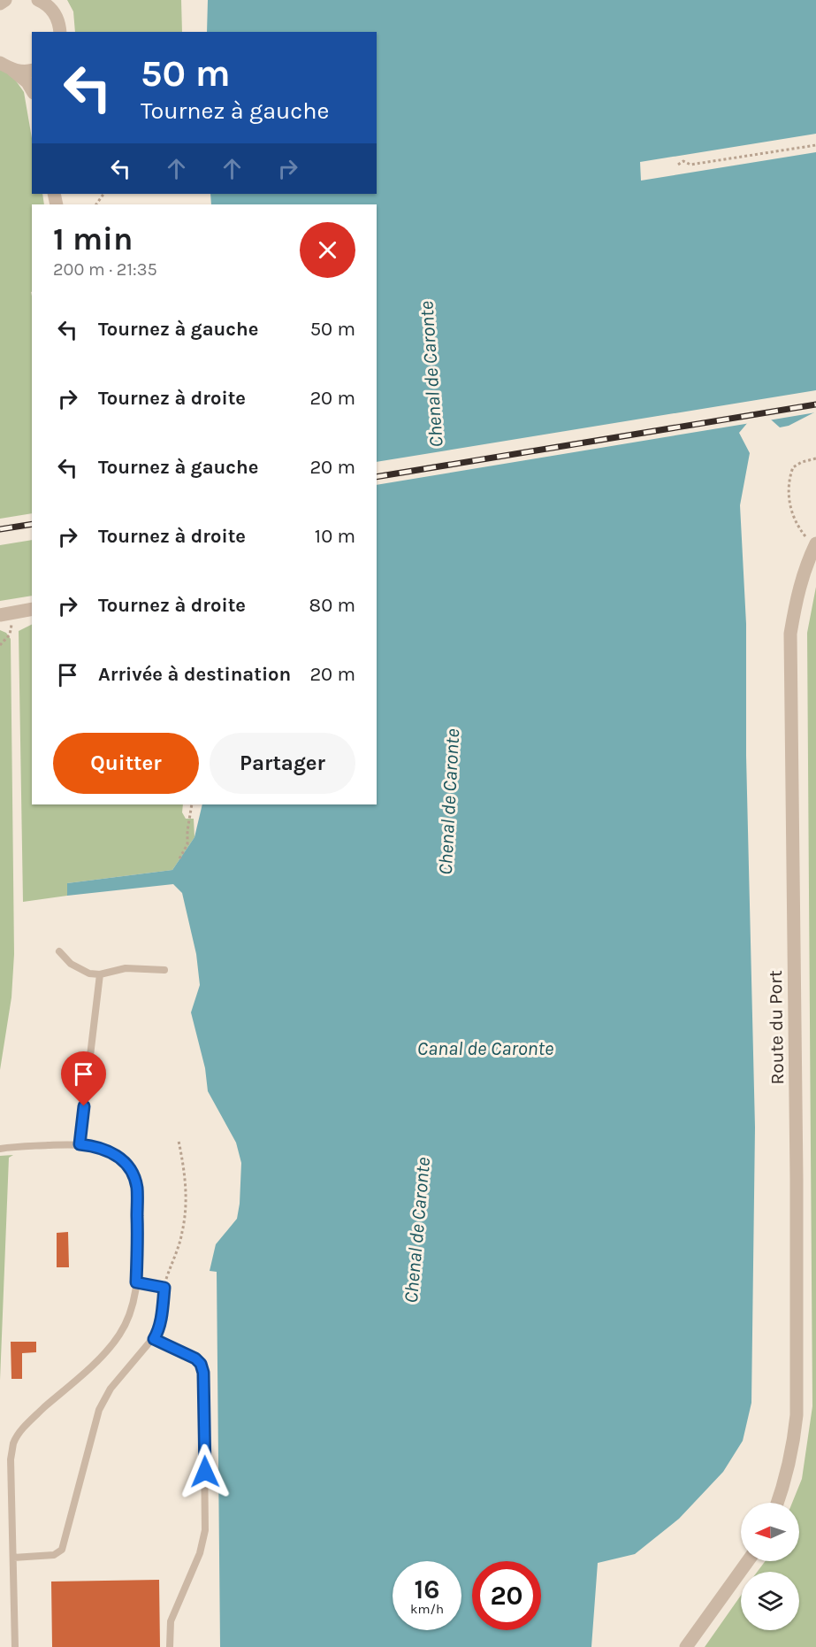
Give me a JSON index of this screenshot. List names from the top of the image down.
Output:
{
  "streets": {
    "street": ["Route du Port"]
  },
  "water": ["Chenal de Caronte", "Canal de Caronte"],
  "north": "left",
  "page": {
    "turn": ["50 m", "Tournez à gauche"],
    "heading": ["1 min", "200 m · 21:35"],
    "list": [
      {
        "name": "Tournez à gauche",
        "value": "50 m"
      },
      {
        "name": "Tournez à droite",
        "value": "20 m"
      },
      {
        "name": "Tournez à gauche",
        "value": "20 m"
      },
      {
        "name": "Tournez à droite",
        "value": "10 m"
      },
      {
        "name": "Tournez à droite",
        "value": "80 m"
      },
      {
        "name": "Arrivée à destination",
        "value": "20 m"
      }
    ],
    "buttons": ["Quitter", "Partager"],
    "speed": "16 km/h",
    "limit": "20"
  }
}
